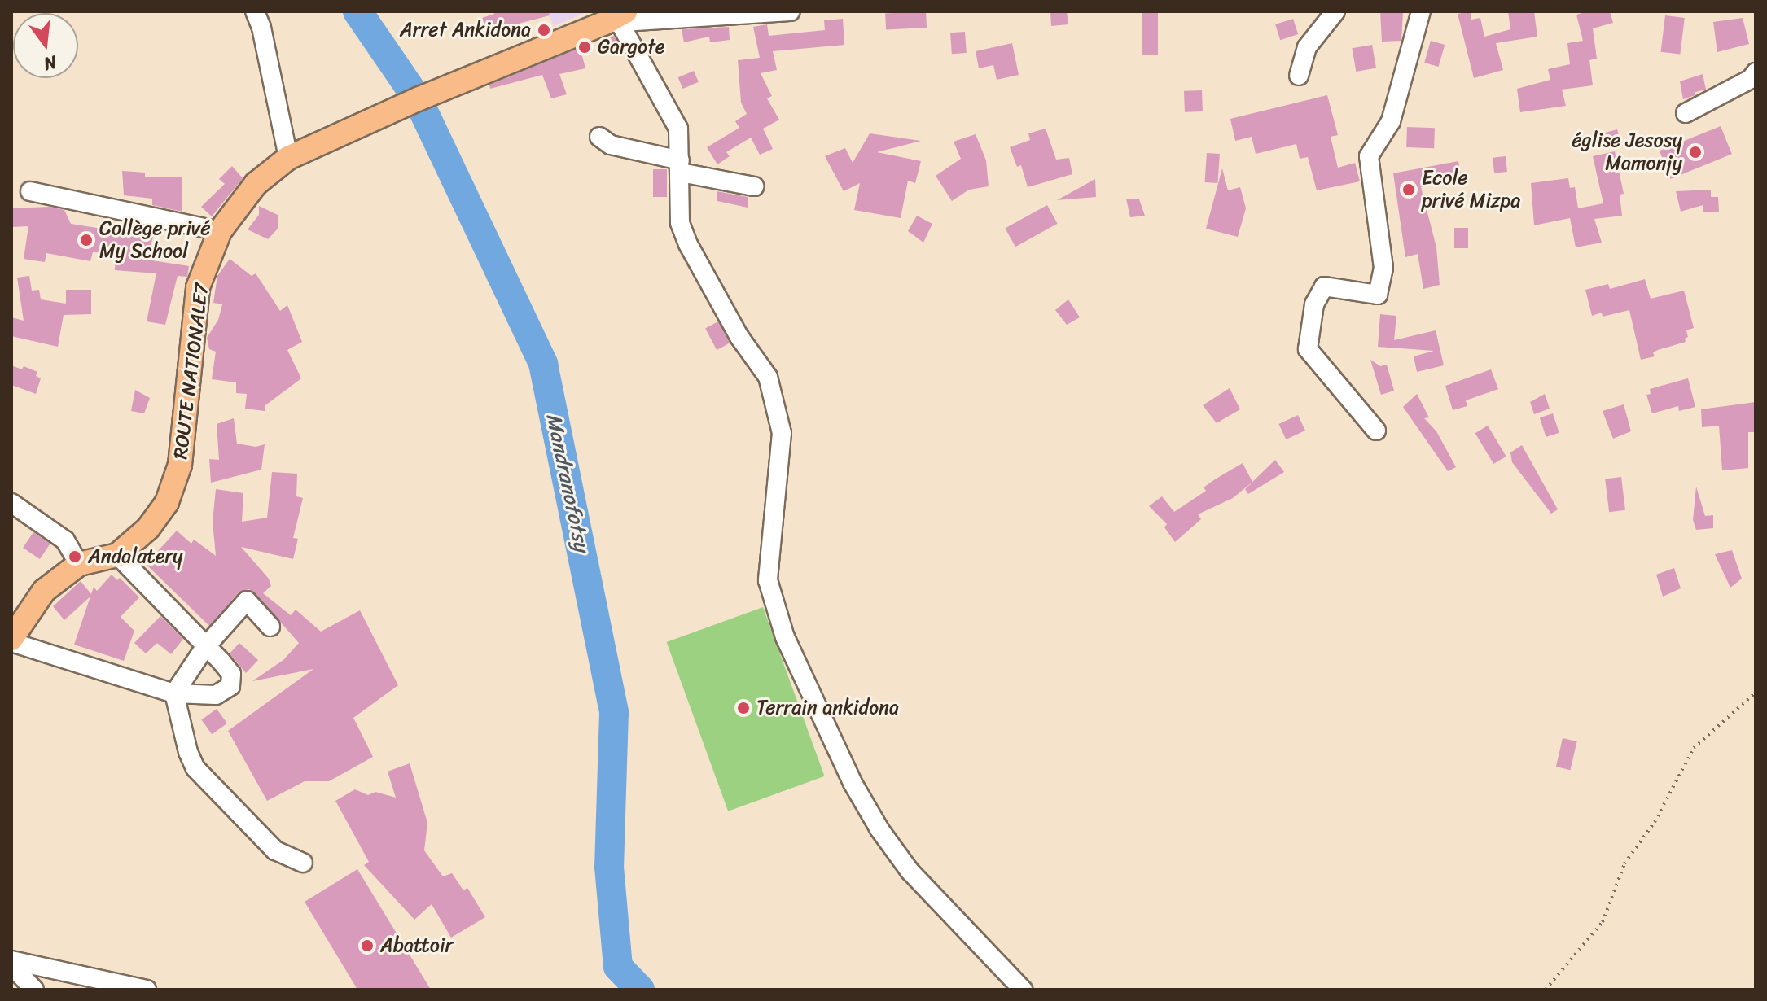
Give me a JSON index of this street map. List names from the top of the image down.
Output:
{
  "streets": {
    "main road": ["ROUTE NATIONALE7"]
  },
  "water": ["Mandranofotsy"],
  "places": [
    "Arret Ankidona",
    "Gargote",
    "église Jesosy Mamonjy",
    "Ecole privé Mizpa",
    "Collège privé My School",
    "Andalatery",
    "Terrain ankidona",
    "Abattoir"
  ],
  "north": "bottom"
}
